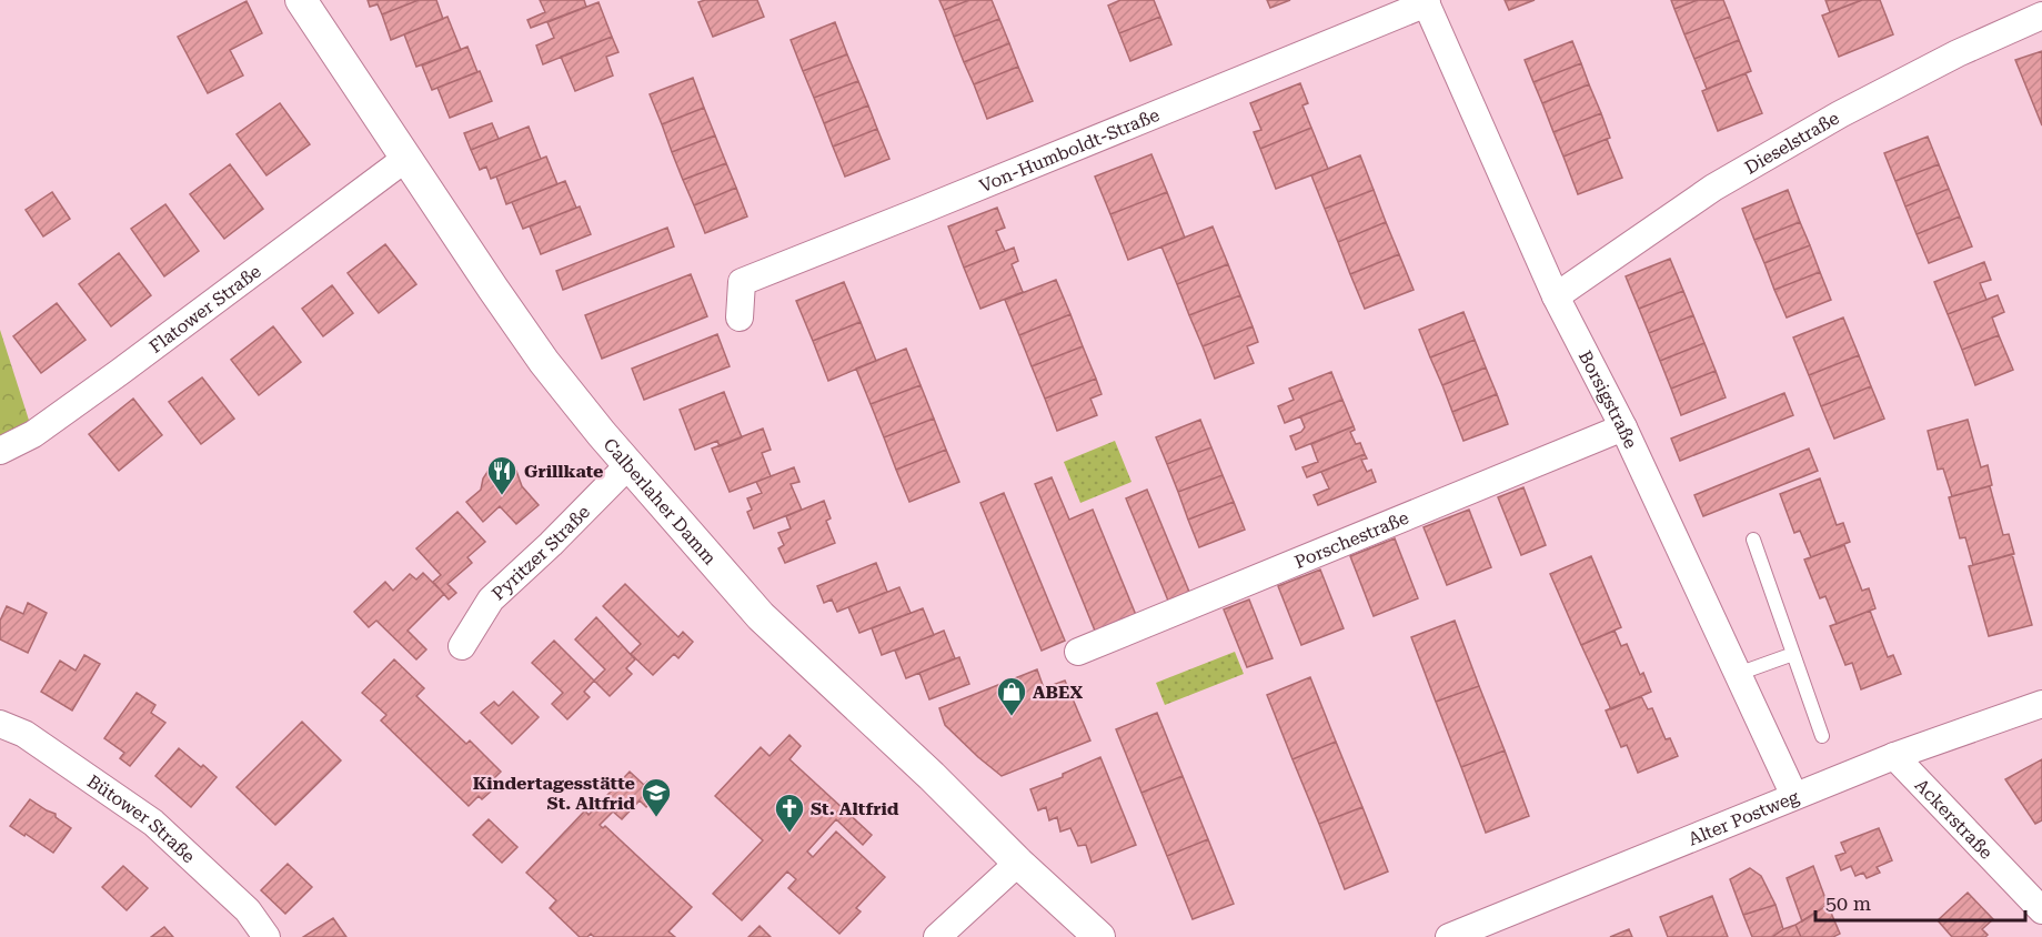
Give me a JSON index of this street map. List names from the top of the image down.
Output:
{
  "streets": {
    "street": [
      "Dieselstraße",
      "Von-Humboldt-Straße",
      "Flatower Straße",
      "Borsigstraße",
      "Calberlaher Damm",
      "Porschestraße",
      "Pyritzer Straße",
      "Alter Postweg",
      "Ackerstraße",
      "Bütower Straße"
    ]
  },
  "crossings": [
    ["Dieselstraße", "Borsigstraße"],
    ["Von-Humboldt-Straße", "Borsigstraße"],
    ["Flatower Straße", "Calberlaher Damm"],
    ["Borsigstraße", "Porschestraße"],
    ["Borsigstraße", "Alter Postweg"],
    ["Calberlaher Damm", "Pyritzer Straße"],
    ["Alter Postweg", "Ackerstraße"]
  ],
  "places": {
    "restaurant": ["Grillkate"],
    "shop": ["ABEX"],
    "school or university": ["Kindertagesstätte St. Altfrid"],
    "church": ["St. Altfrid"]
  },
  "scale_bar": "50 m"
}
